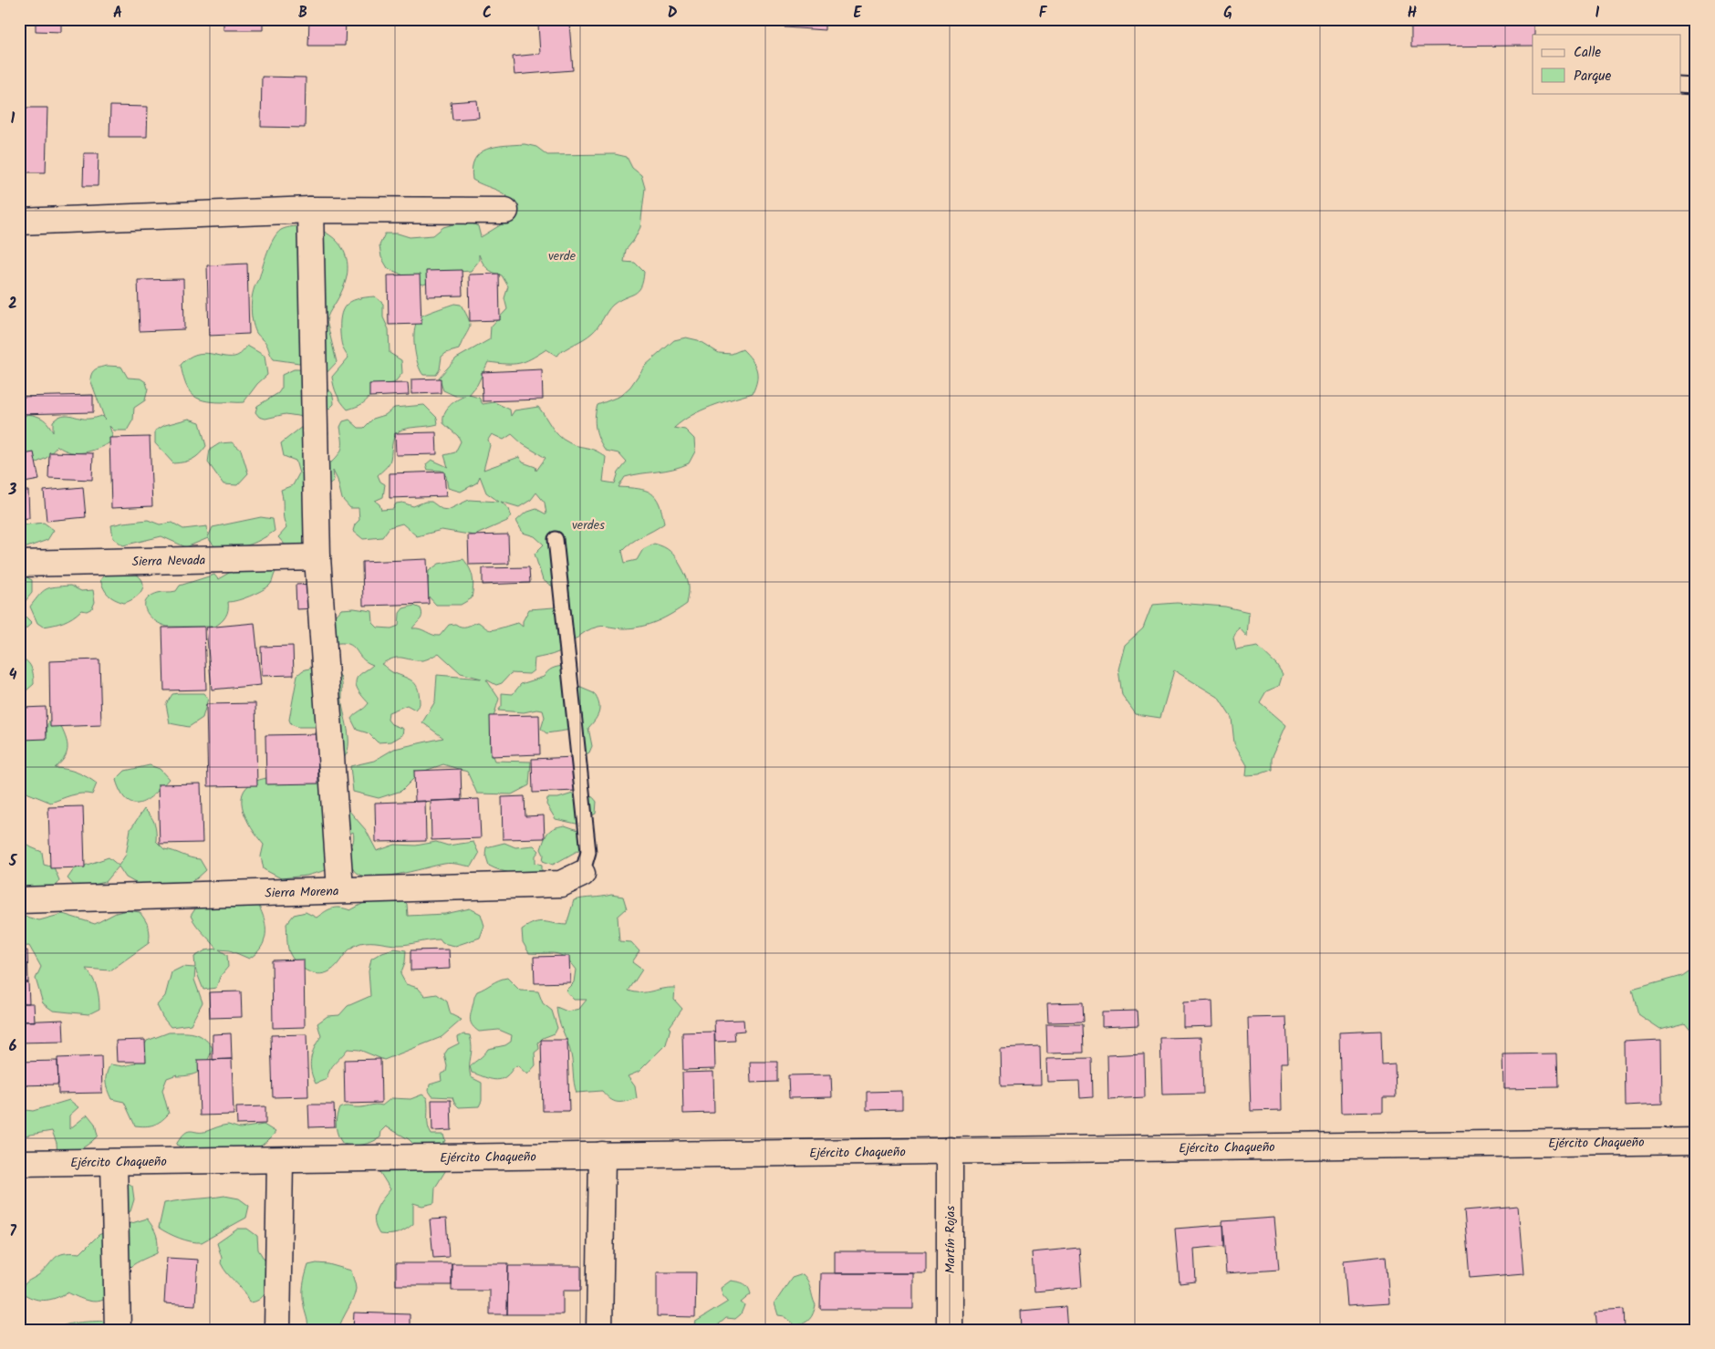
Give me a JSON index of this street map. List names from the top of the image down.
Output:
{
  "streets": {
    "street": [
      "Sierra Nevada",
      "Sierra Morena",
      "Ejército Chaqueño",
      "Martín Rojas"
    ]
  },
  "crossings": [
    ["Ejército Chaqueño", "Martín Rojas"]
  ],
  "parks": ["verde", "verdes"],
  "legend": ["Calle", "Parque"],
  "grid": {
    "columns": [
      "A",
      "B",
      "C",
      "D",
      "E",
      "F",
      "G",
      "H",
      "I"
    ],
    "rows": [
      "1",
      "2",
      "3",
      "4",
      "5",
      "6",
      "7"
    ]
  }
}
